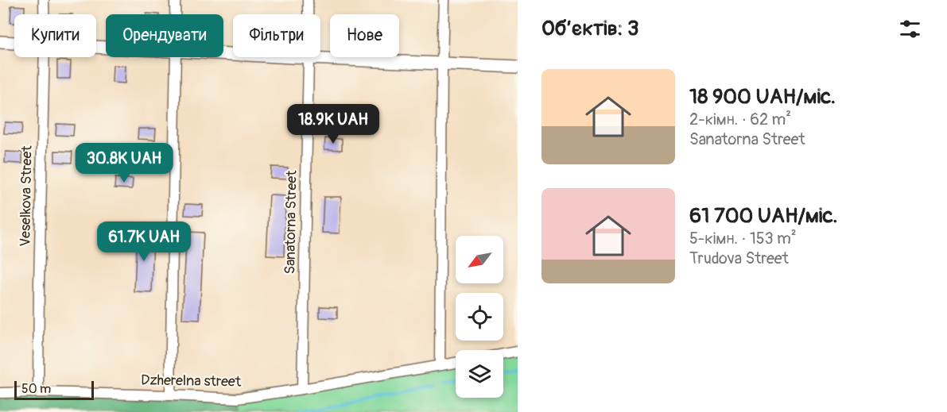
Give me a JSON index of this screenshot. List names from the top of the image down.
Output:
{
  "streets": {
    "street": ["Veselkova Street", "Sanatorna Street", "Dzherelna street"]
  },
  "crossings": [
    ["Veselkova Street", "Dzherelna street"],
    ["Sanatorna Street", "Dzherelna street"]
  ],
  "scale_bar": "50 m",
  "north": "bottom left",
  "page": {
    "heading": "Об’єктів: 3",
    "chip": [
      "Купити",
      "Орендувати",
      "Фільтри",
      "Нове"
    ],
    "list": [
      {
        "name": "18 900 UAH/міс.",
        "note": "2-кімн. · 62 m² · Sanatorna Street"
      },
      {
        "name": "61 700 UAH/міс.",
        "note": "5-кімн. · 153 m² · Trudova Street"
      }
    ],
    "price": ["18.9K UAH", "30.8K UAH", "61.7K UAH"],
    "scale": "50 m"
  }
}
